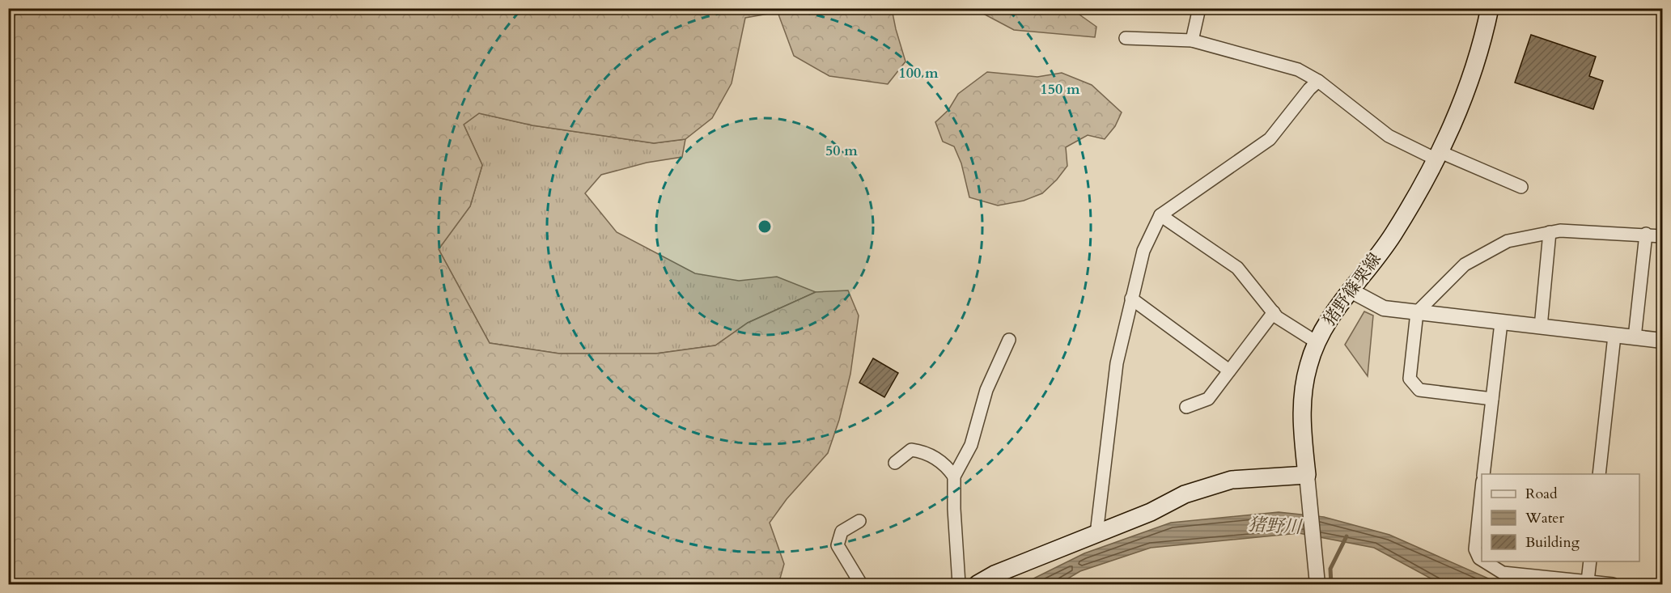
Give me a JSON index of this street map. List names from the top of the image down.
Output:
{
  "streets": {
    "main road": ["猪野篠栗線"]
  },
  "water": ["猪野川"],
  "legend": ["Road", "Water", "Building"],
  "rings": ["100 m", "150 m", "50 m"]
}
